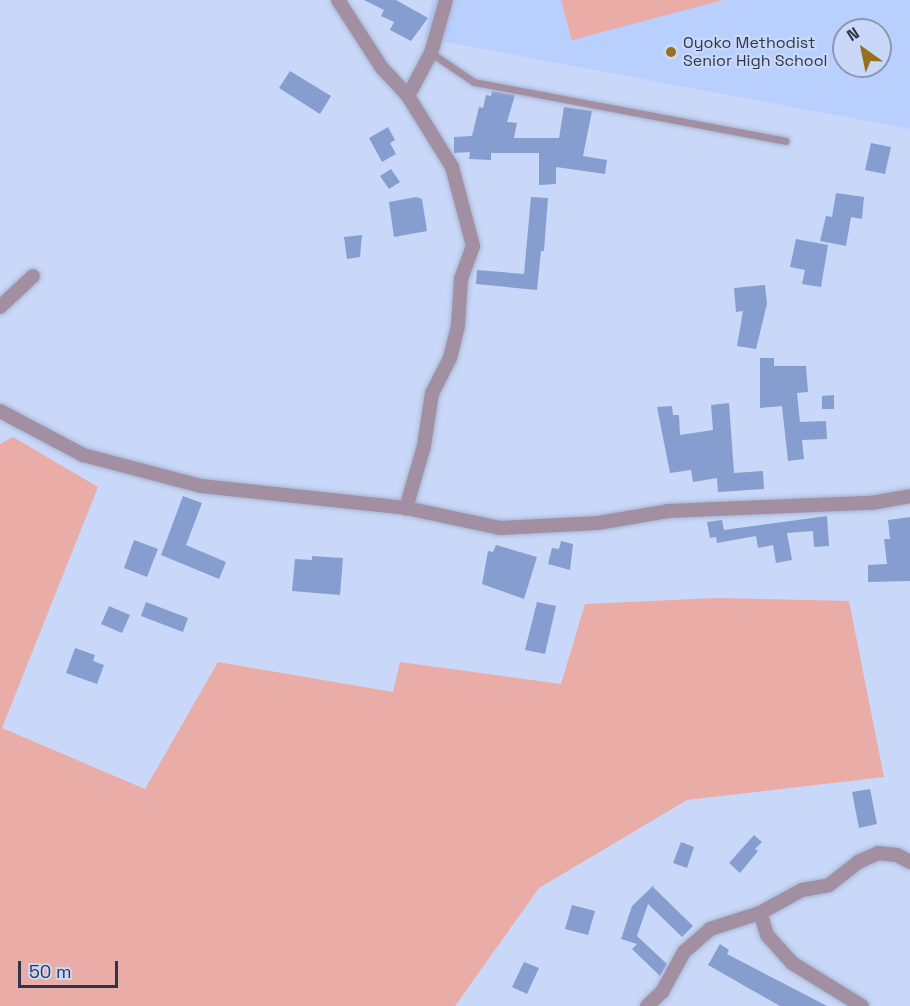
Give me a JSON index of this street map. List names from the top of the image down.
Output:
{
  "places": ["Oyoko Methodist Senior High School"],
  "scale_bar": "50 m",
  "north": "top left"
}
